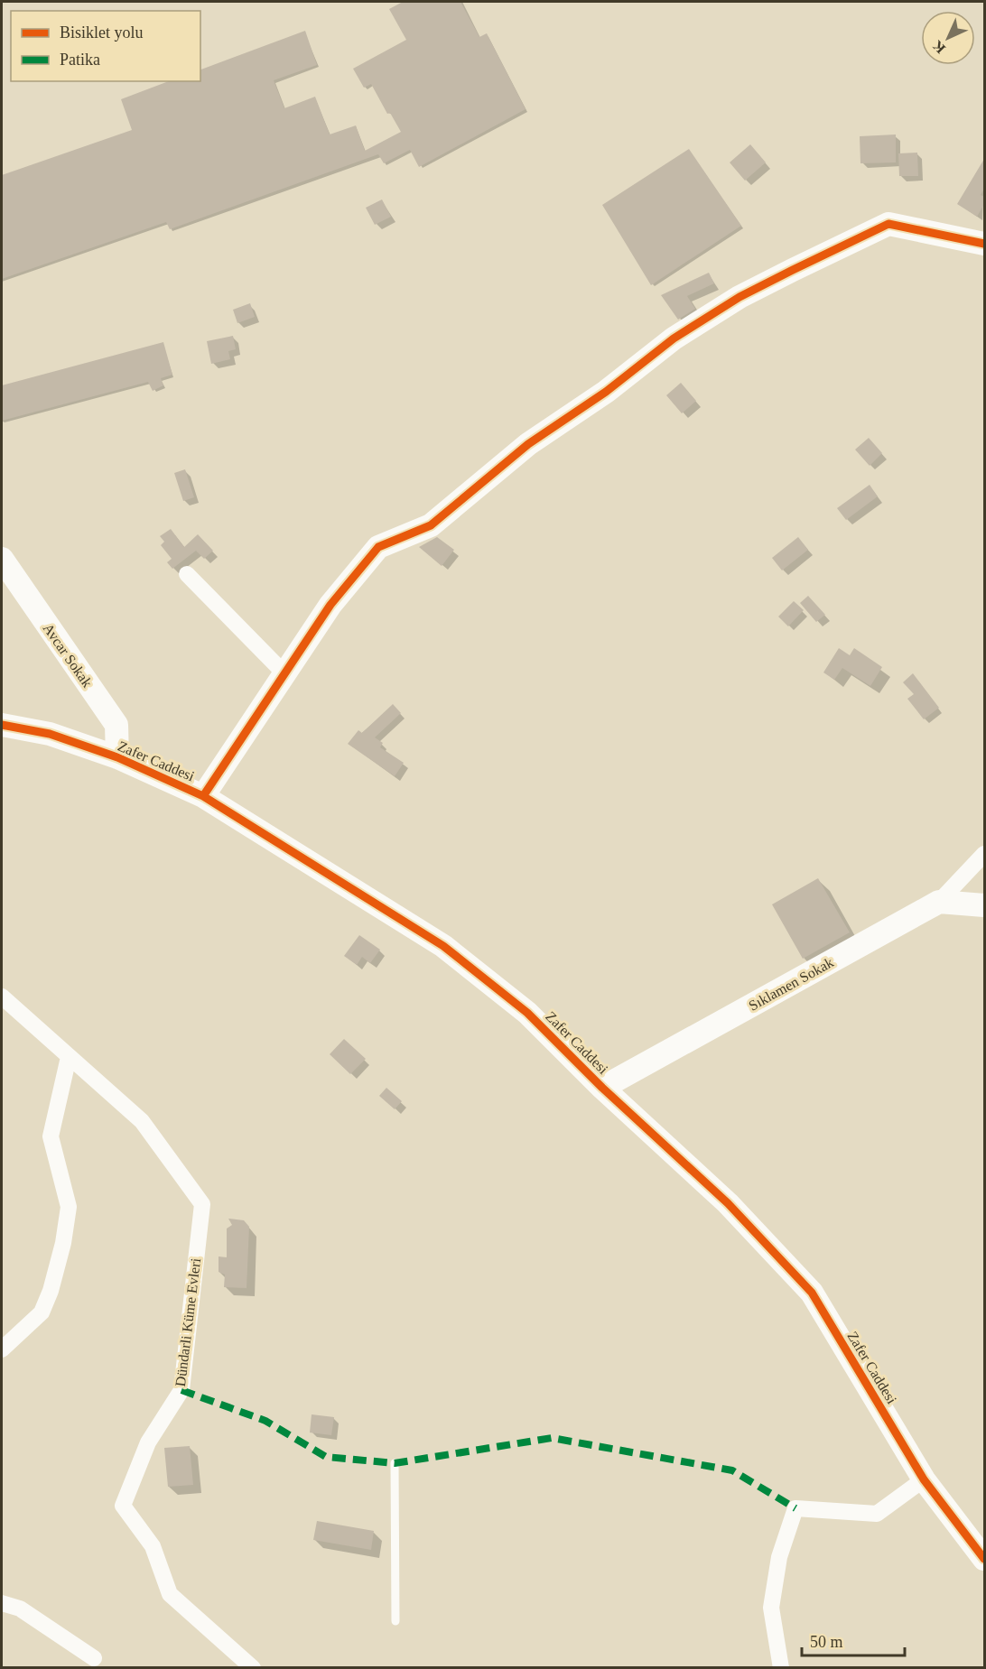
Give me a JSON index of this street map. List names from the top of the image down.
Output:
{
  "streets": {
    "street": [
      "Avcar Sokak",
      "Zafer Caddesi",
      "Sıklamen Sokak",
      "Dündarli Küme Evleri"
    ]
  },
  "crossings": [
    ["Avcar Sokak", "Zafer Caddesi"],
    ["Zafer Caddesi", "Sıklamen Sokak"]
  ],
  "legend": ["Bisiklet yolu", "Patika"],
  "scale_bar": "50 m",
  "north": "bottom left"
}
